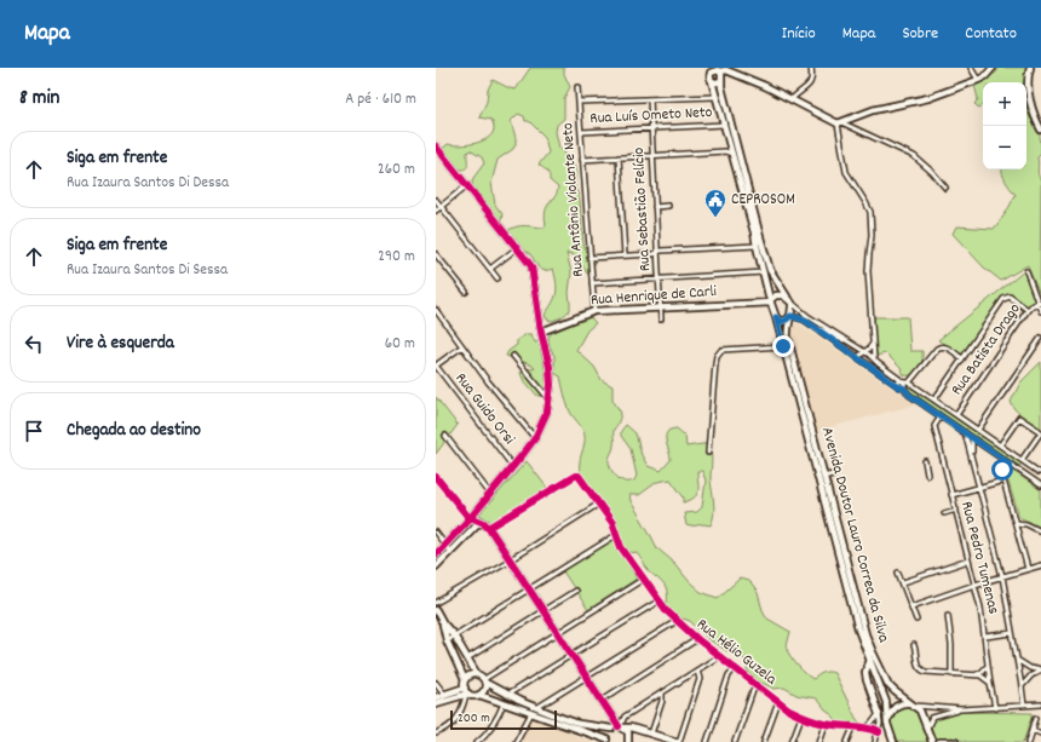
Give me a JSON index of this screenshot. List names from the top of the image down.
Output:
{
  "streets": {
    "street": [
      "Rua Luís Ometo Neto",
      "Rua Antônio Violante Neto",
      "Rua Sebastião Felício",
      "Rua Henrique de Carli",
      "Rua Batista Drago",
      "Rua Guido Orsi",
      "Avenida Doutor Lauro Correa da Silva",
      "Rua Pedro Tumenas",
      "Rua Hélio Guzela"
    ]
  },
  "crossings": [
    ["Rua Luís Ometo Neto", "Rua Antônio Violante Neto"],
    ["Rua Luís Ometo Neto", "Rua Sebastião Felício"],
    ["Rua Antônio Violante Neto", "Rua Henrique de Carli"],
    ["Rua Sebastião Felício", "Rua Henrique de Carli"],
    ["Rua Henrique de Carli", "Avenida Doutor Lauro Correa da Silva"]
  ],
  "places": {
    "public building": ["CEPROSOM"]
  },
  "scale_bar": "200 m",
  "page": {
    "header": "Mapa",
    "nav": [
      "Início",
      "Mapa",
      "Sobre",
      "Contato"
    ],
    "heading": ["8 min", "A pé · 610 m"],
    "map_buttons": ["+", "−"],
    "list": [
      ["Siga em frente", "Rua Izaura Santos Di Dessa", "260 m"],
      ["Siga em frente", "Rua Izaura Santos Di Sessa", "290 m"],
      ["Vire à esquerda", "60 m"],
      "Chegada ao destino"
    ],
    "scale": "200 m"
  }
}
